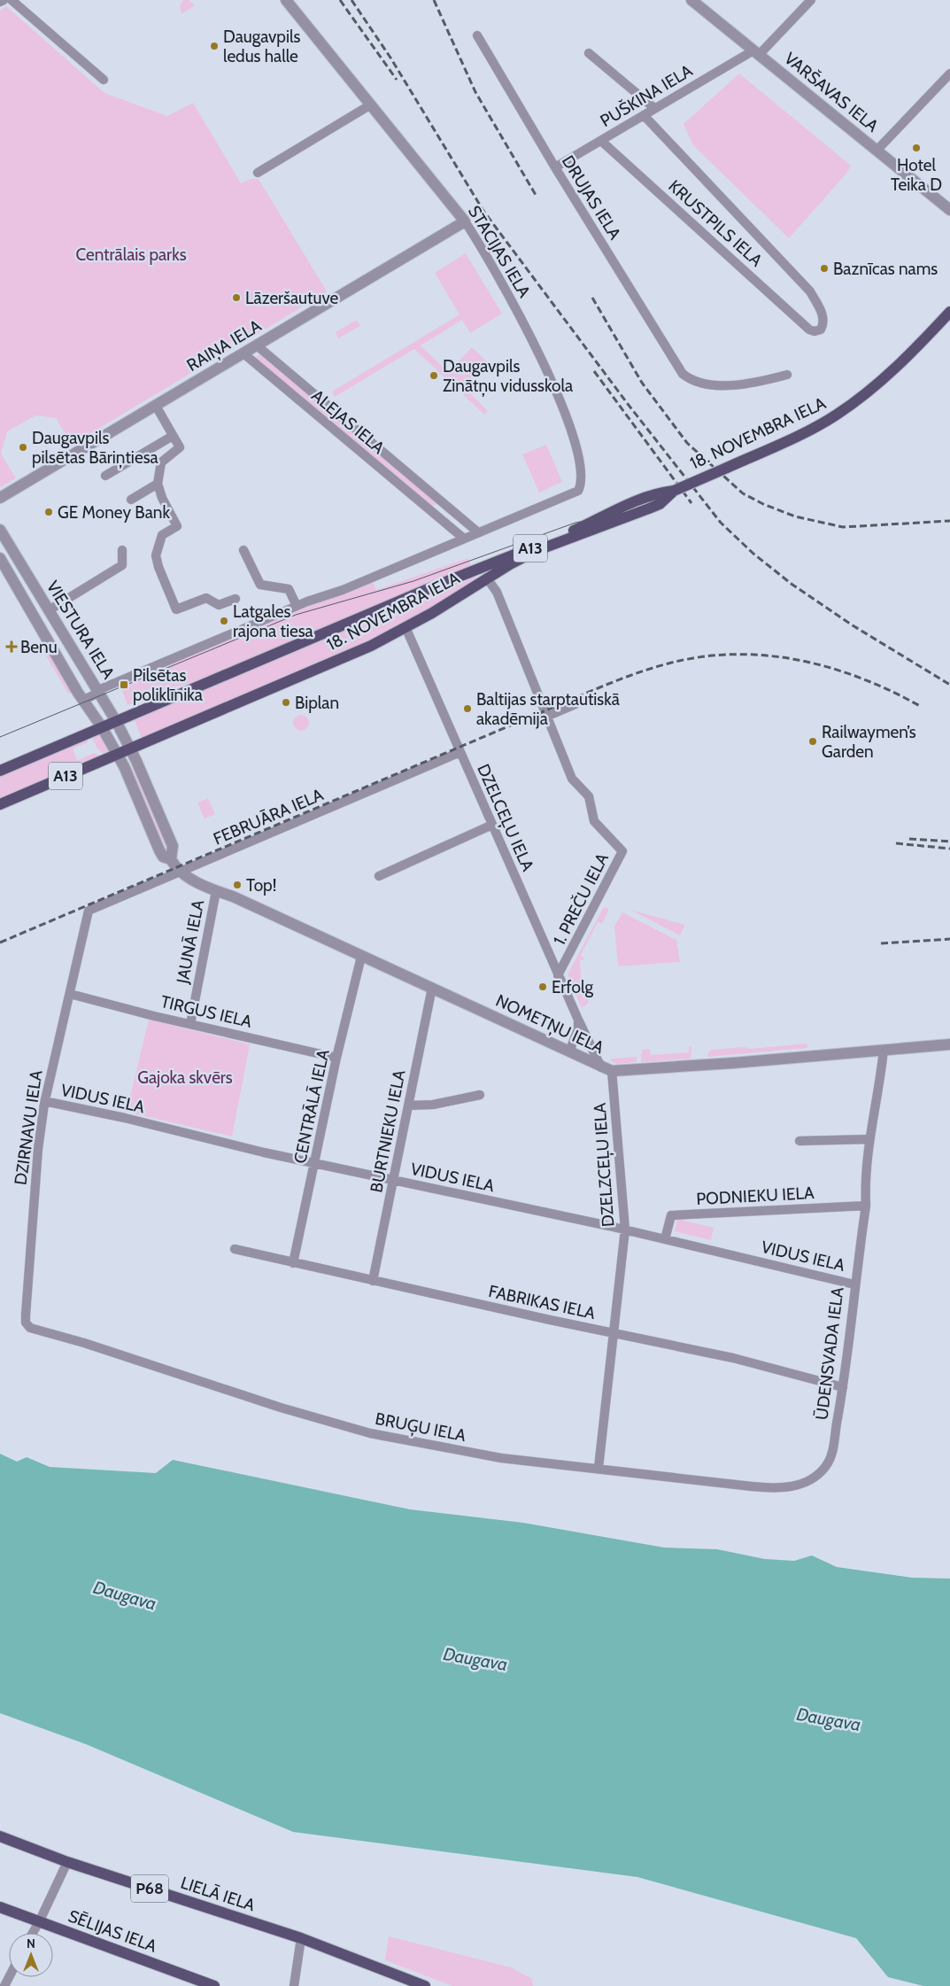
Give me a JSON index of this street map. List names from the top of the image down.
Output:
{
  "streets": {
    "main road": [
      "18. NOVEMBRA IELA",
      "A13",
      "P68",
      "LIELĀ IELA",
      "SĒLIJAS IELA"
    ],
    "street": [
      "VARŠAVAS IELA",
      "PUŠKINA IELA",
      "DRUJAS IELA",
      "KRUSTPILS IELA",
      "STACIJAS IELA",
      "RAIŅA IELA",
      "ALEJAS IELA",
      "VIESTURA IELA",
      "FEBRUĀRA IELA",
      "DZELCEĻU IELA",
      "1. PREČU IELA",
      "JAUNĀ IELA",
      "TIRGUS IELA",
      "NOMETŅU IELA",
      "VIDUS IELA",
      "CENTRĀLĀ IELA",
      "DZIRNAVU IELA",
      "BURTNIEKU IELA",
      "DZELZCEĻU IELA",
      "PODNIEKU IELA",
      "FABRIKAS IELA",
      "ŪDENSVADA IELA",
      "BRUĢU IELA"
    ]
  },
  "crossings": [
    ["VARŠAVAS IELA", "PUŠKINA IELA"],
    ["PUŠKINA IELA", "DRUJAS IELA"],
    ["PUŠKINA IELA", "KRUSTPILS IELA"],
    ["STACIJAS IELA", "RAIŅA IELA"],
    ["STACIJAS IELA", "18. NOVEMBRA IELA"],
    ["RAIŅA IELA", "ALEJAS IELA"],
    ["ALEJAS IELA", "18. NOVEMBRA IELA"],
    ["18. NOVEMBRA IELA", "VIESTURA IELA"],
    ["18. NOVEMBRA IELA", "DZELCEĻU IELA"],
    ["18. NOVEMBRA IELA", "1. PREČU IELA"],
    ["18. NOVEMBRA IELA", "NOMETŅU IELA"],
    ["VIESTURA IELA", "NOMETŅU IELA"],
    ["FEBRUĀRA IELA", "DZELCEĻU IELA"],
    ["FEBRUĀRA IELA", "NOMETŅU IELA"],
    ["FEBRUĀRA IELA", "DZIRNAVU IELA"],
    ["DZELCEĻU IELA", "1. PREČU IELA"],
    ["DZELCEĻU IELA", "NOMETŅU IELA"],
    ["DZELCEĻU IELA", "DZELZCEĻU IELA"],
    ["JAUNĀ IELA", "TIRGUS IELA"],
    ["JAUNĀ IELA", "NOMETŅU IELA"],
    ["TIRGUS IELA", "CENTRĀLĀ IELA"],
    ["TIRGUS IELA", "DZIRNAVU IELA"],
    ["NOMETŅU IELA", "CENTRĀLĀ IELA"],
    ["NOMETŅU IELA", "BURTNIEKU IELA"],
    ["NOMETŅU IELA", "DZELZCEĻU IELA"],
    ["NOMETŅU IELA", "ŪDENSVADA IELA"],
    ["VIDUS IELA", "CENTRĀLĀ IELA"],
    ["VIDUS IELA", "DZIRNAVU IELA"],
    ["VIDUS IELA", "BURTNIEKU IELA"],
    ["VIDUS IELA", "DZELZCEĻU IELA"],
    ["VIDUS IELA", "PODNIEKU IELA"],
    ["VIDUS IELA", "ŪDENSVADA IELA"],
    ["CENTRĀLĀ IELA", "FABRIKAS IELA"],
    ["DZIRNAVU IELA", "BRUĢU IELA"],
    ["BURTNIEKU IELA", "FABRIKAS IELA"],
    ["DZELZCEĻU IELA", "FABRIKAS IELA"],
    ["DZELZCEĻU IELA", "BRUĢU IELA"],
    ["PODNIEKU IELA", "ŪDENSVADA IELA"],
    ["FABRIKAS IELA", "ŪDENSVADA IELA"],
    ["ŪDENSVADA IELA", "BRUĢU IELA"]
  ],
  "water": ["Daugava"],
  "parks": ["Centrālais parks", "Gajoka skvērs"],
  "places": {
    "other": [
      "Daugavpils ledus halle",
      "Hotel Teika D",
      "Baznīcas nams",
      "Lāzeršautuve",
      "Daugavpils Zinātņu vidusskola",
      "Daugavpils pilsētas Bāriņtiesa",
      "GE Money Bank",
      "Latgales rajona tiesa",
      "Biplan",
      "Baltijas starptautiskā akadēmija",
      "Railwaymen’s Garden",
      "Top!",
      "Erfolg"
    ],
    "health": ["Benu"],
    "transit": ["Pilsētas poliklīnika"]
  },
  "north": "top"
}
